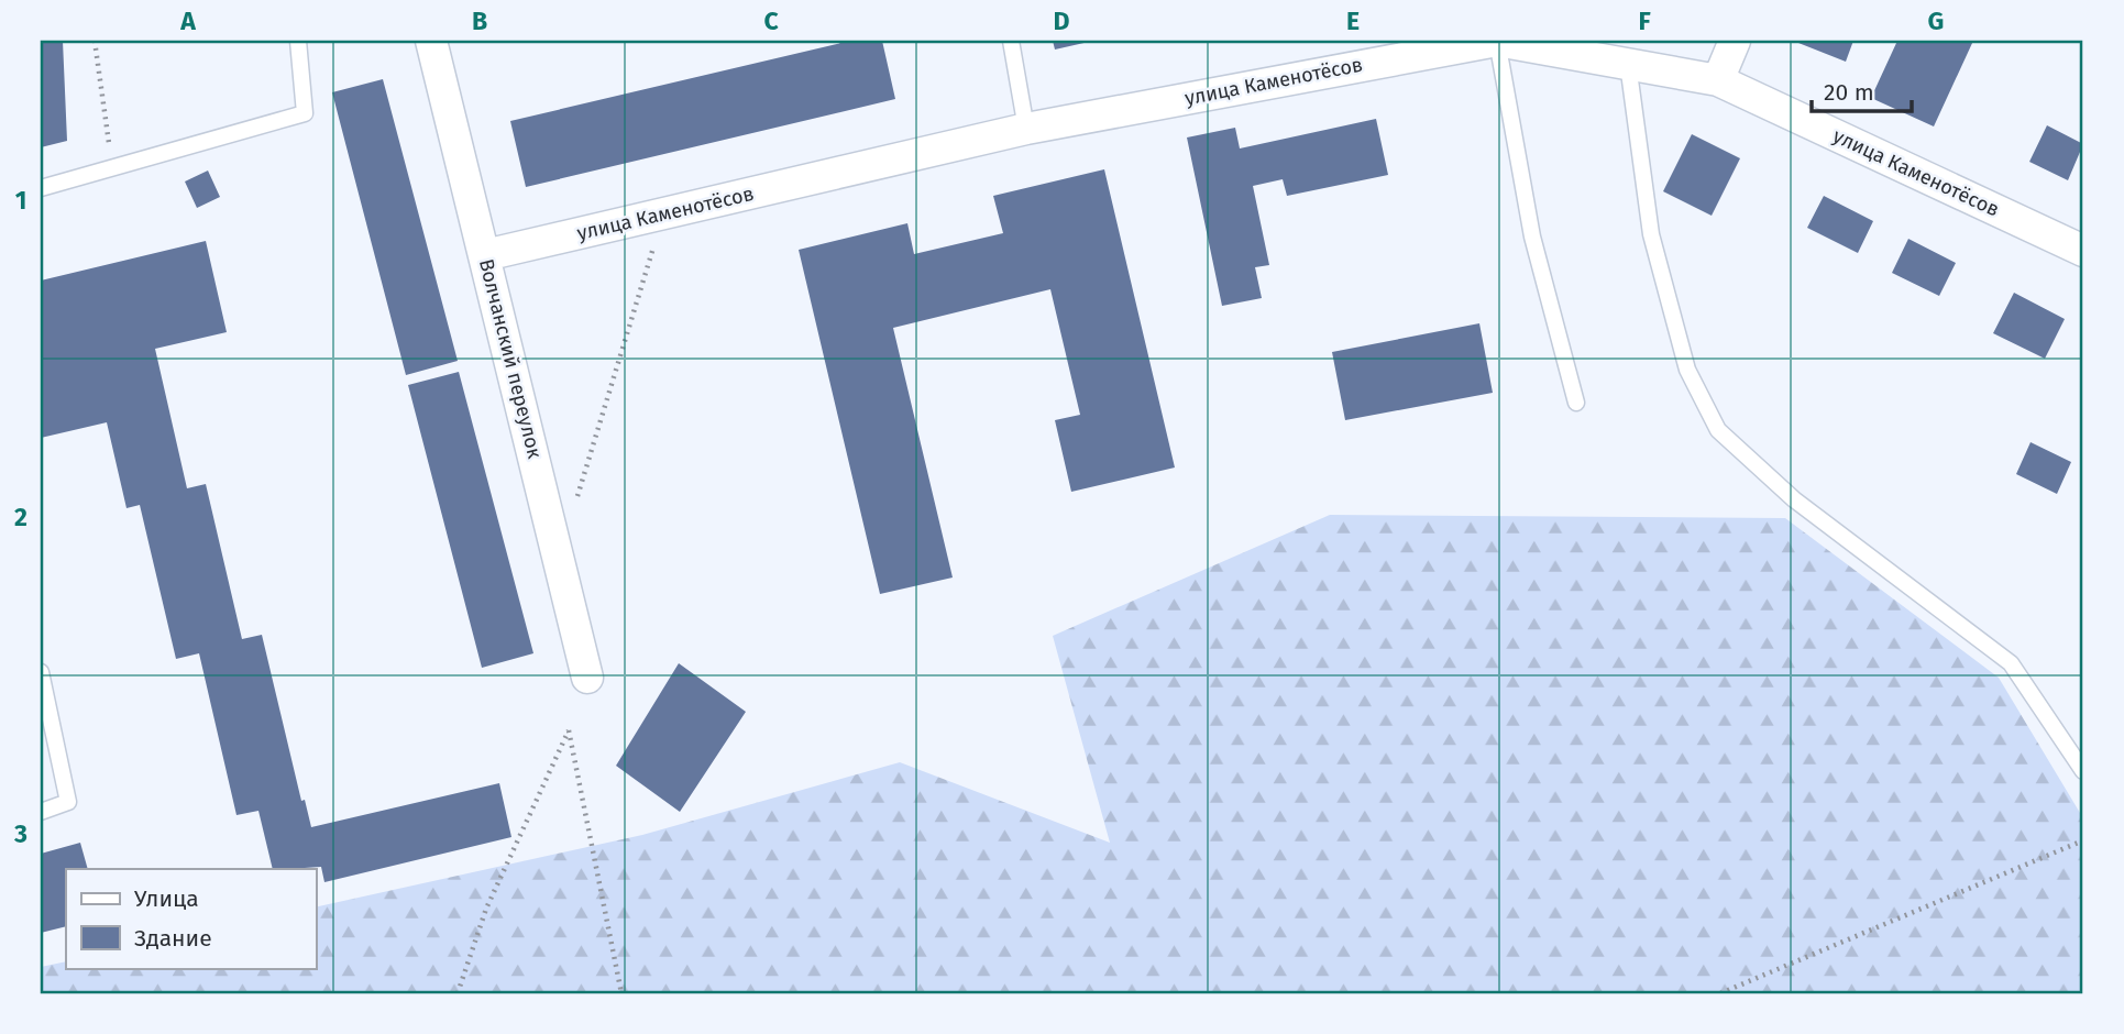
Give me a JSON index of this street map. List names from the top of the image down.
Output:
{
  "streets": {
    "street": ["улица Каменотёсов", "Волчанский переулок"]
  },
  "crossings": [
    ["улица Каменотёсов", "Волчанский переулок"]
  ],
  "legend": ["Улица", "Здание"],
  "scale_bar": "20 m",
  "grid": {
    "columns": [
      "A",
      "B",
      "C",
      "D",
      "E",
      "F",
      "G"
    ],
    "rows": ["1", "2", "3"]
  }
}
